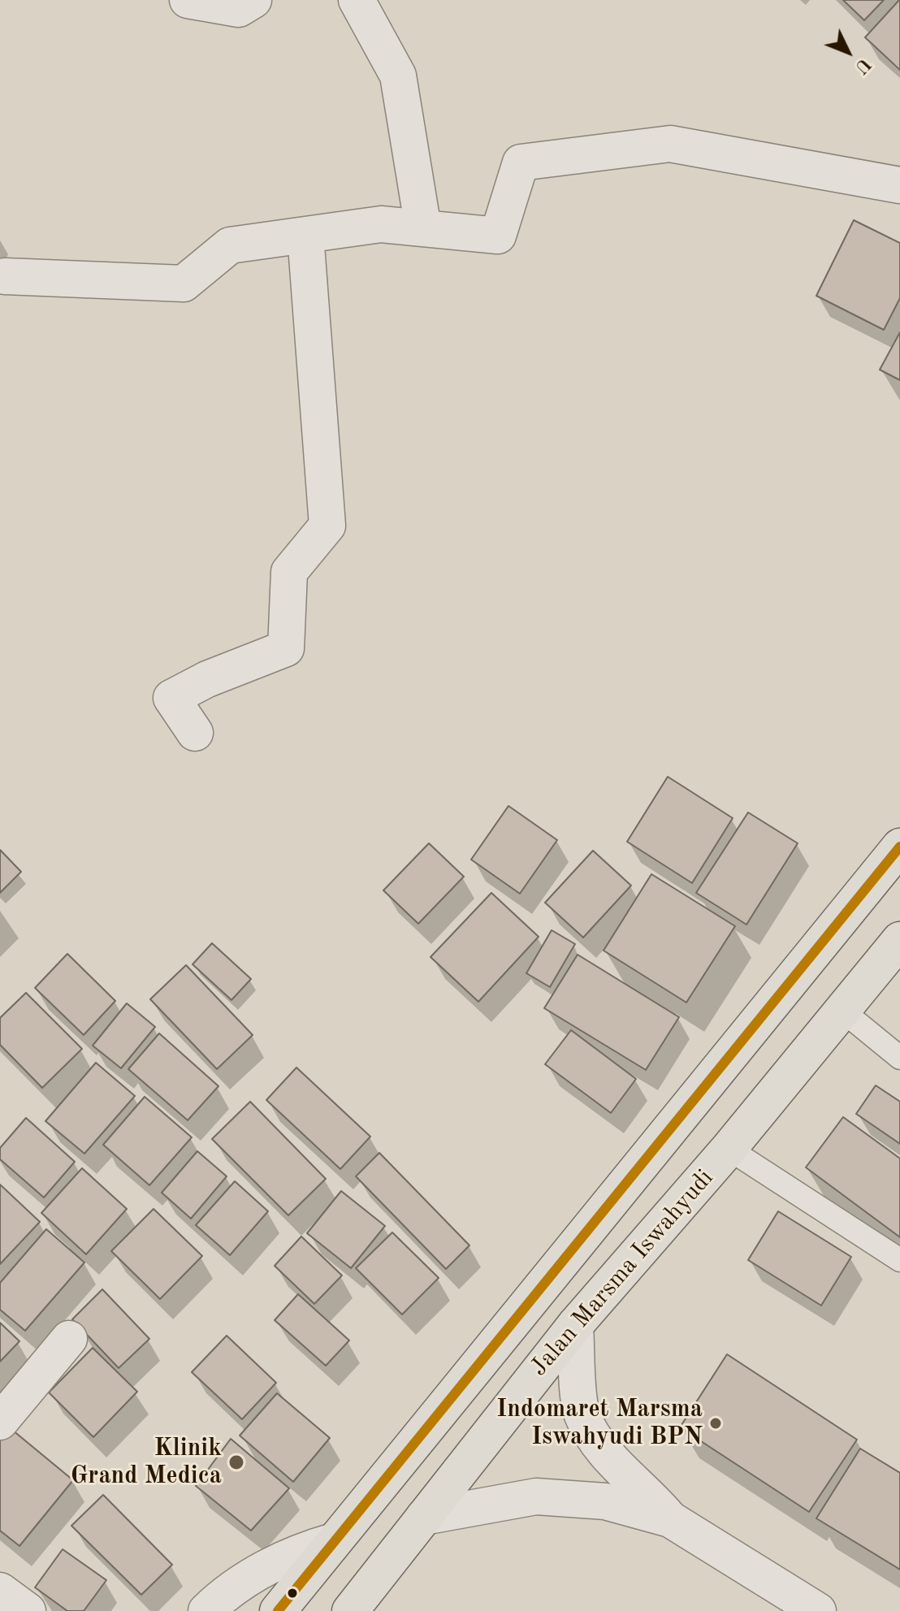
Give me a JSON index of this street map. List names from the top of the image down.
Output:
{
  "streets": {
    "highway": ["Jalan Marsma Iswahyudi"]
  },
  "places": ["Indomaret Marsma Iswahyudi BPN", "Klinik Grand Medica"],
  "north": "bottom right"
}
